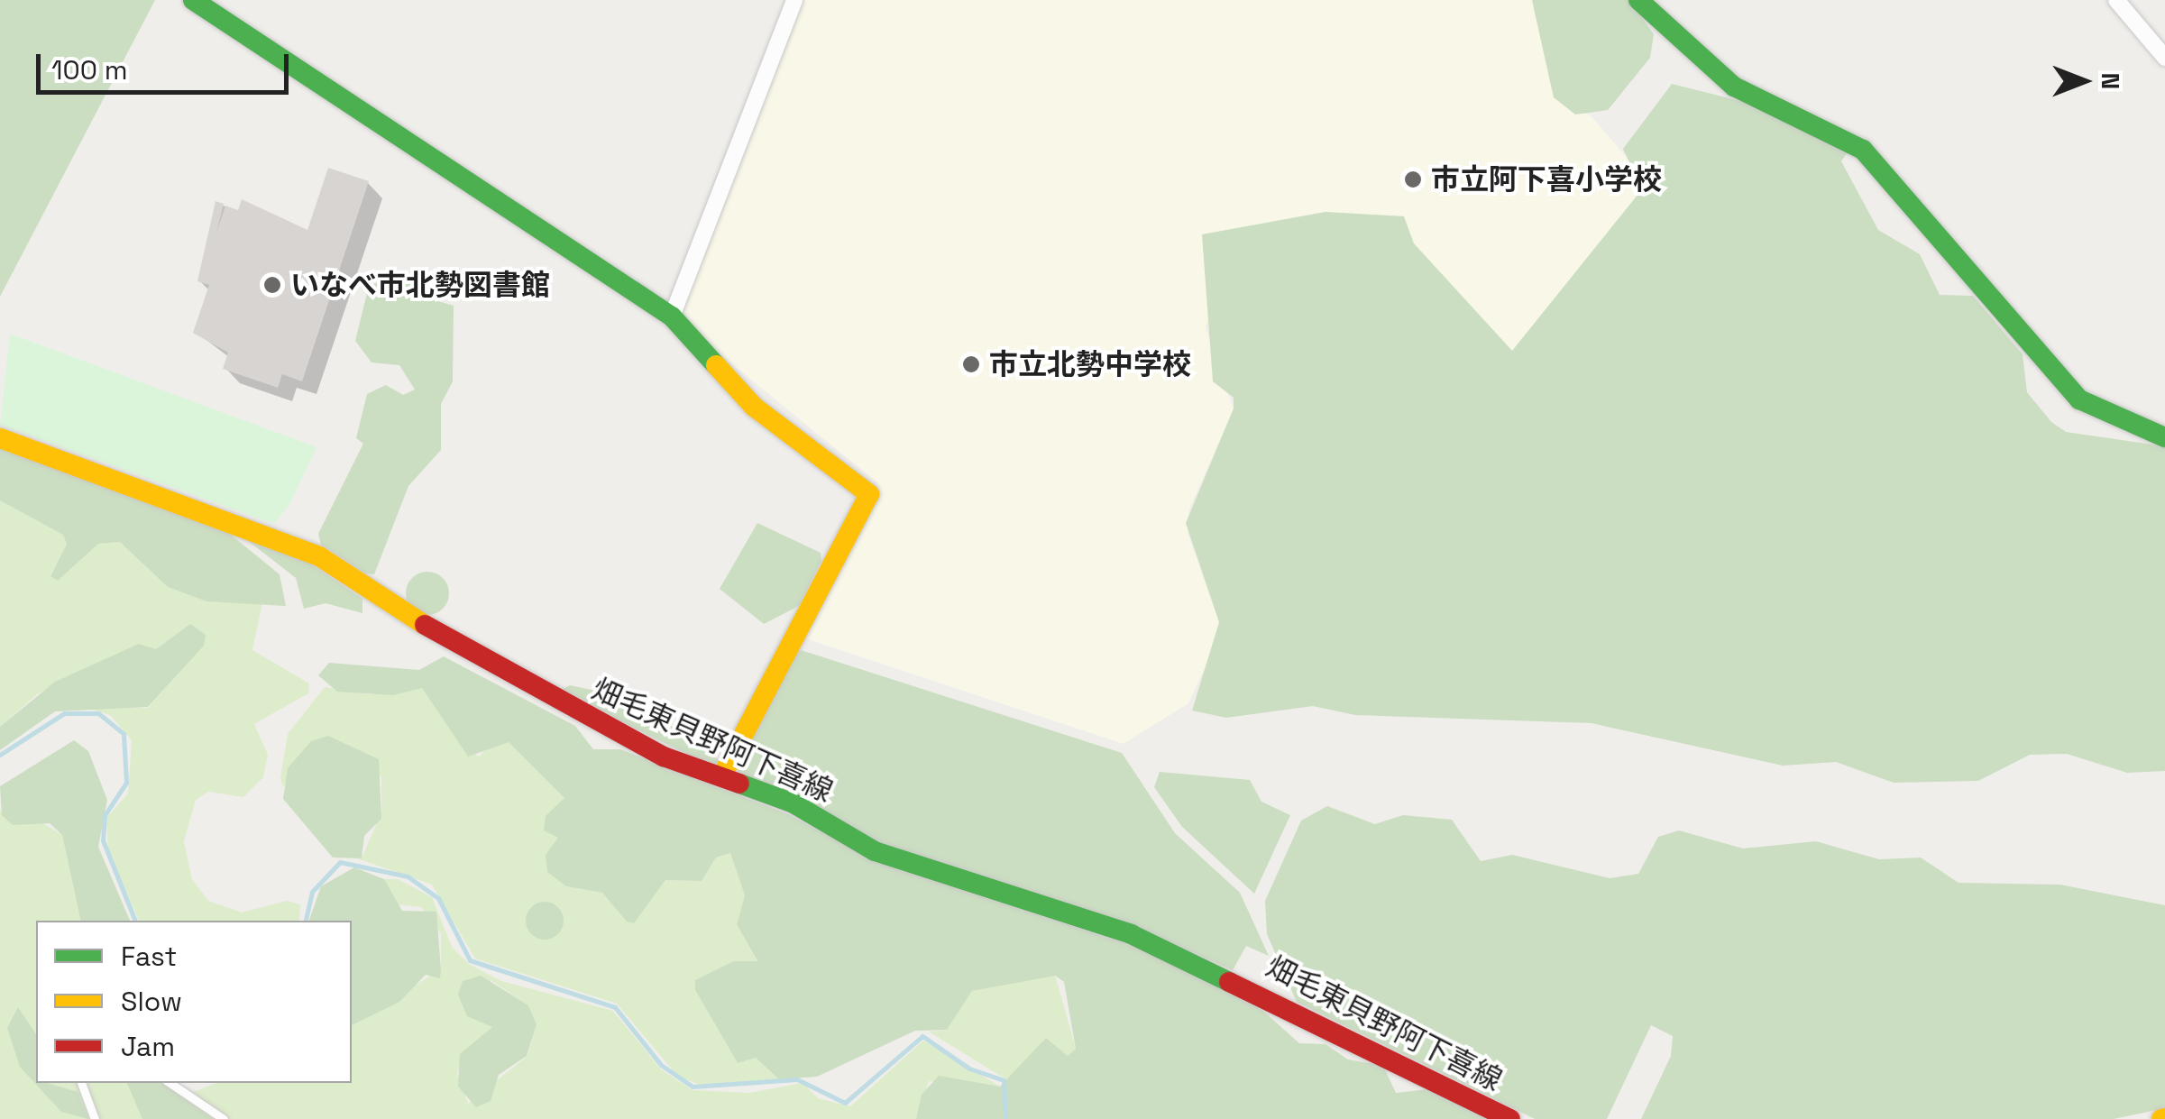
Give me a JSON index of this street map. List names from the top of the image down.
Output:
{
  "streets": {
    "street": ["畑毛東貝野阿下喜線"]
  },
  "places": ["市立阿下喜小学校", "いなべ市北勢図書館", "市立北勢中学校"],
  "legend": ["Fast", "Slow", "Jam"],
  "scale_bar": "100 m",
  "north": "right"
}
